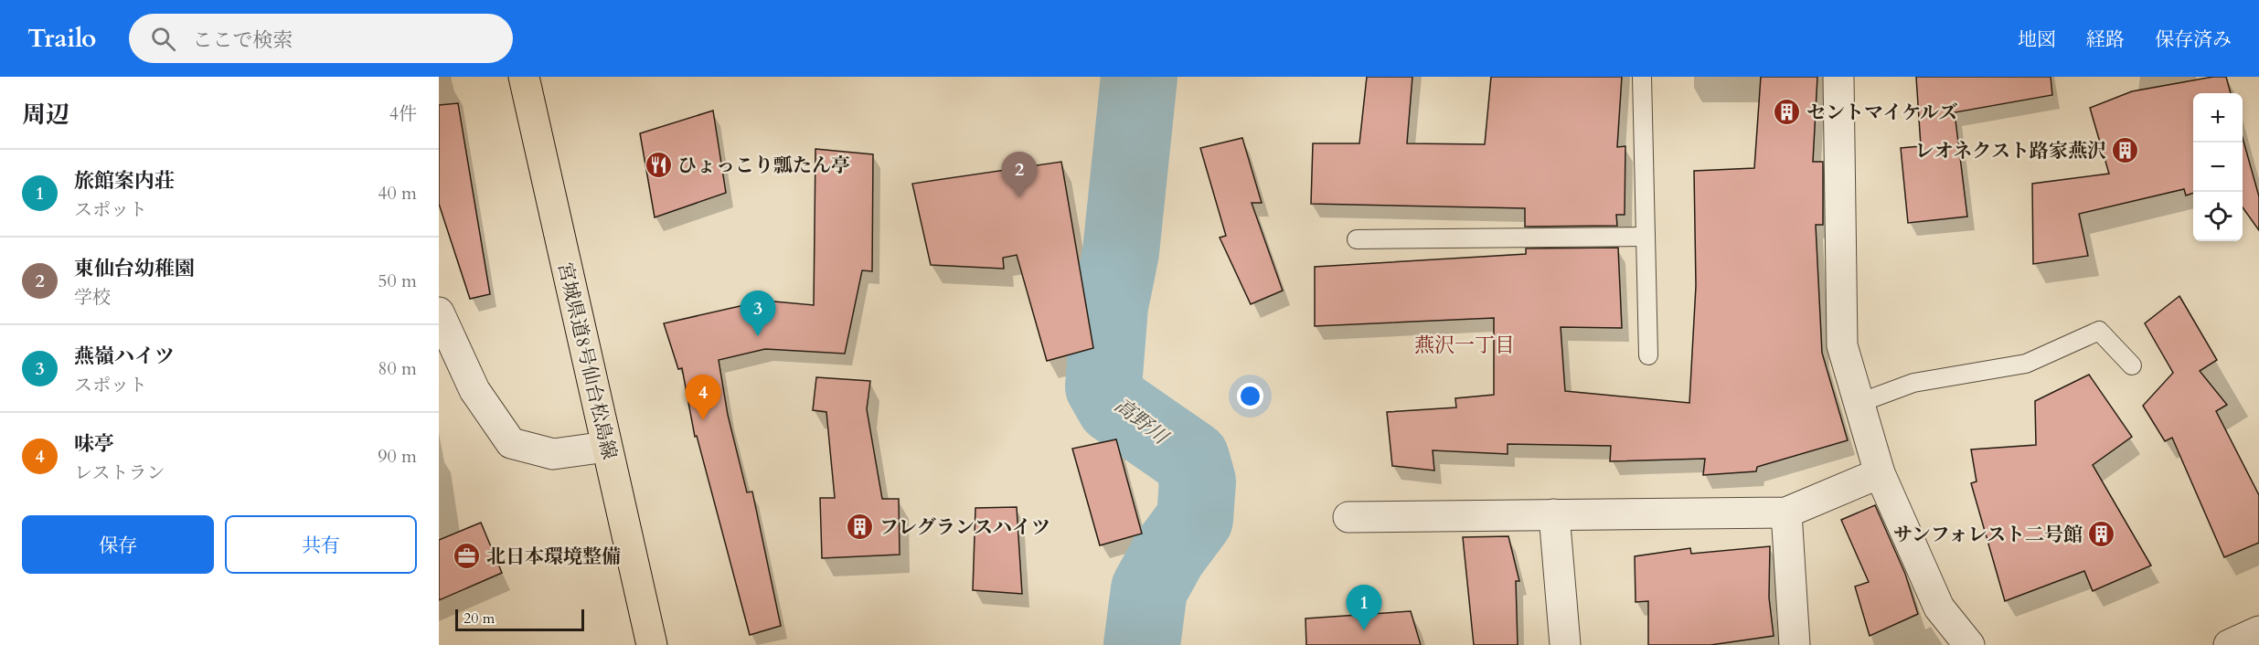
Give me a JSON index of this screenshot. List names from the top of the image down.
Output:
{
  "streets": {
    "main road": ["宮城県道8号仙台松島線"]
  },
  "districts": ["燕沢一丁目"],
  "water": ["高野川"],
  "places": {
    "building": [
      "セントマイケルズ",
      "レオネクスト路家燕沢",
      "フレグランスハイツ",
      "サンフォレスト二号館"
    ],
    "restaurant": ["ひょっこり瓢たん亭"],
    "office": ["北日本環境整備"]
  },
  "scale_bar": "20 m",
  "page": {
    "header": "Trailo",
    "search": "ここで検索",
    "nav": ["地図", "経路", "保存済み"],
    "heading": ["周辺", "4件"],
    "map_buttons": ["+", "−"],
    "list": [
      {
        "mark": "1",
        "name": "旅館案内荘",
        "note": "スポット",
        "value": "40 m"
      },
      {
        "mark": "2",
        "name": "東仙台幼稚園",
        "note": "学校",
        "value": "50 m"
      },
      {
        "mark": "3",
        "name": "燕嶺ハイツ",
        "note": "スポット",
        "value": "80 m"
      },
      {
        "mark": "4",
        "name": "味亭",
        "note": "レストラン",
        "value": "90 m"
      }
    ],
    "pins": [
      "2",
      "3",
      "4",
      "1"
    ],
    "buttons": ["保存", "共有"],
    "scale": "20 m"
  }
}
